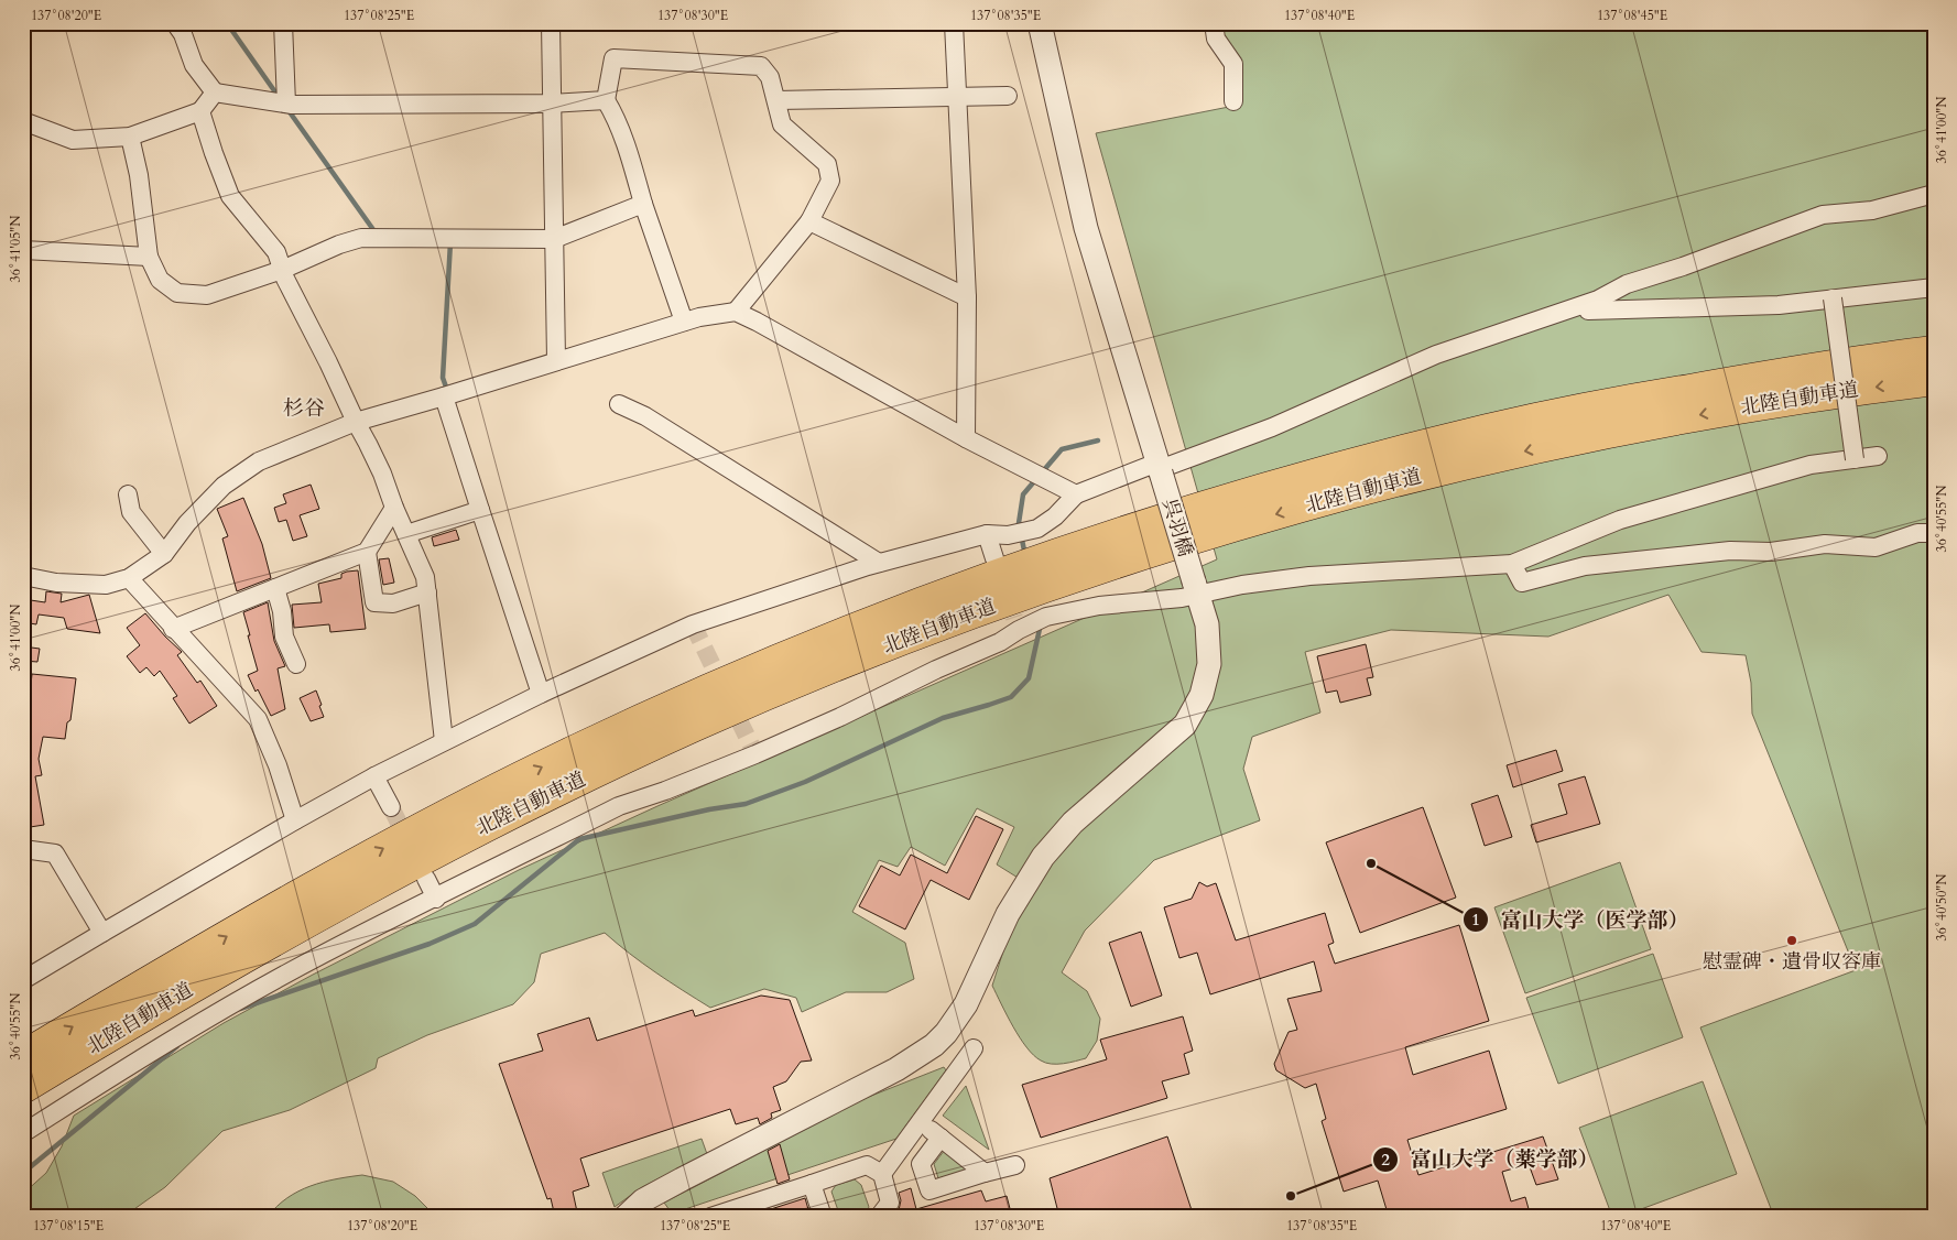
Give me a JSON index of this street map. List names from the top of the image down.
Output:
{
  "streets": {
    "highway": ["北陸自動車道"],
    "street": ["呉羽橋"]
  },
  "districts": ["杉谷"],
  "places": ["富山大学（医学部）", "慰霊碑・遺骨収容庫", "富山大学（薬学部）"],
  "coordinates": [
    "137°08'20\"E",
    "137°08'25\"E",
    "137°08'30\"E",
    "137°08'35\"E",
    "137°08'40\"E",
    "137°08'45\"E",
    "36°41'00\"N",
    "36°41'05\"N",
    "36°40'55\"N",
    "36°40'50\"N",
    "137°08'15\"E"
  ]
}
